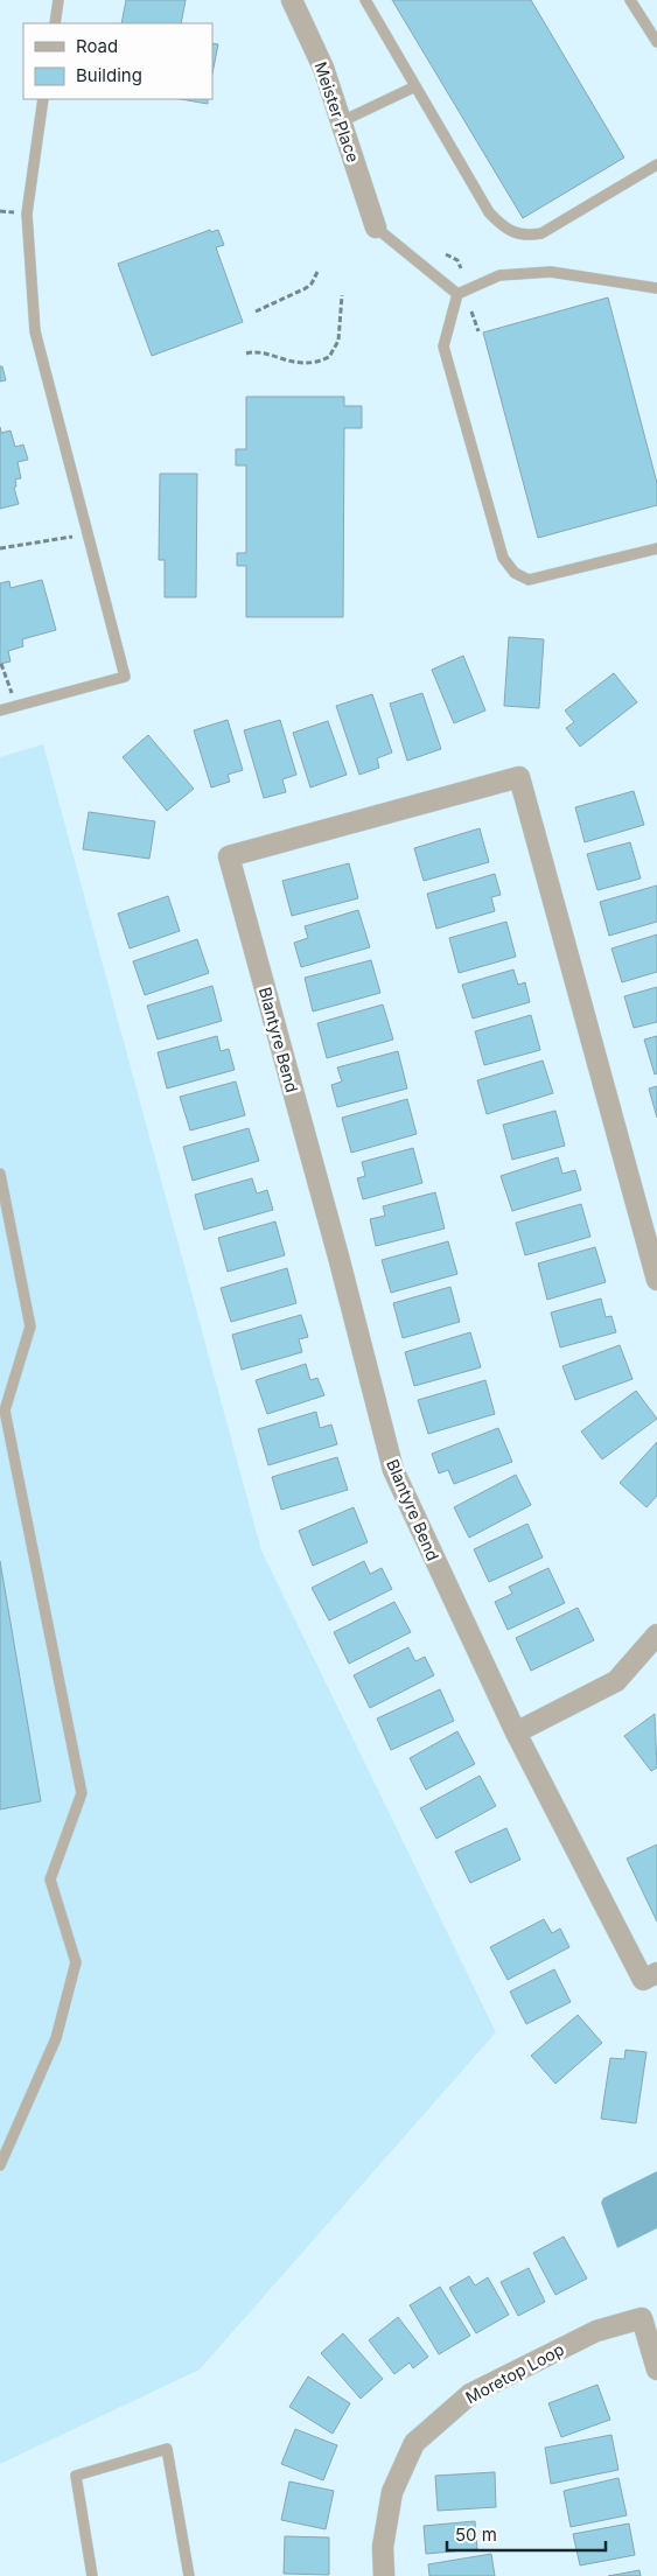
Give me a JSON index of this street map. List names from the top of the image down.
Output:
{
  "streets": {
    "street": ["Meister Place", "Blantyre Bend", "Moretop Loop"]
  },
  "legend": ["Road", "Building"],
  "scale_bar": "50 m"
}
